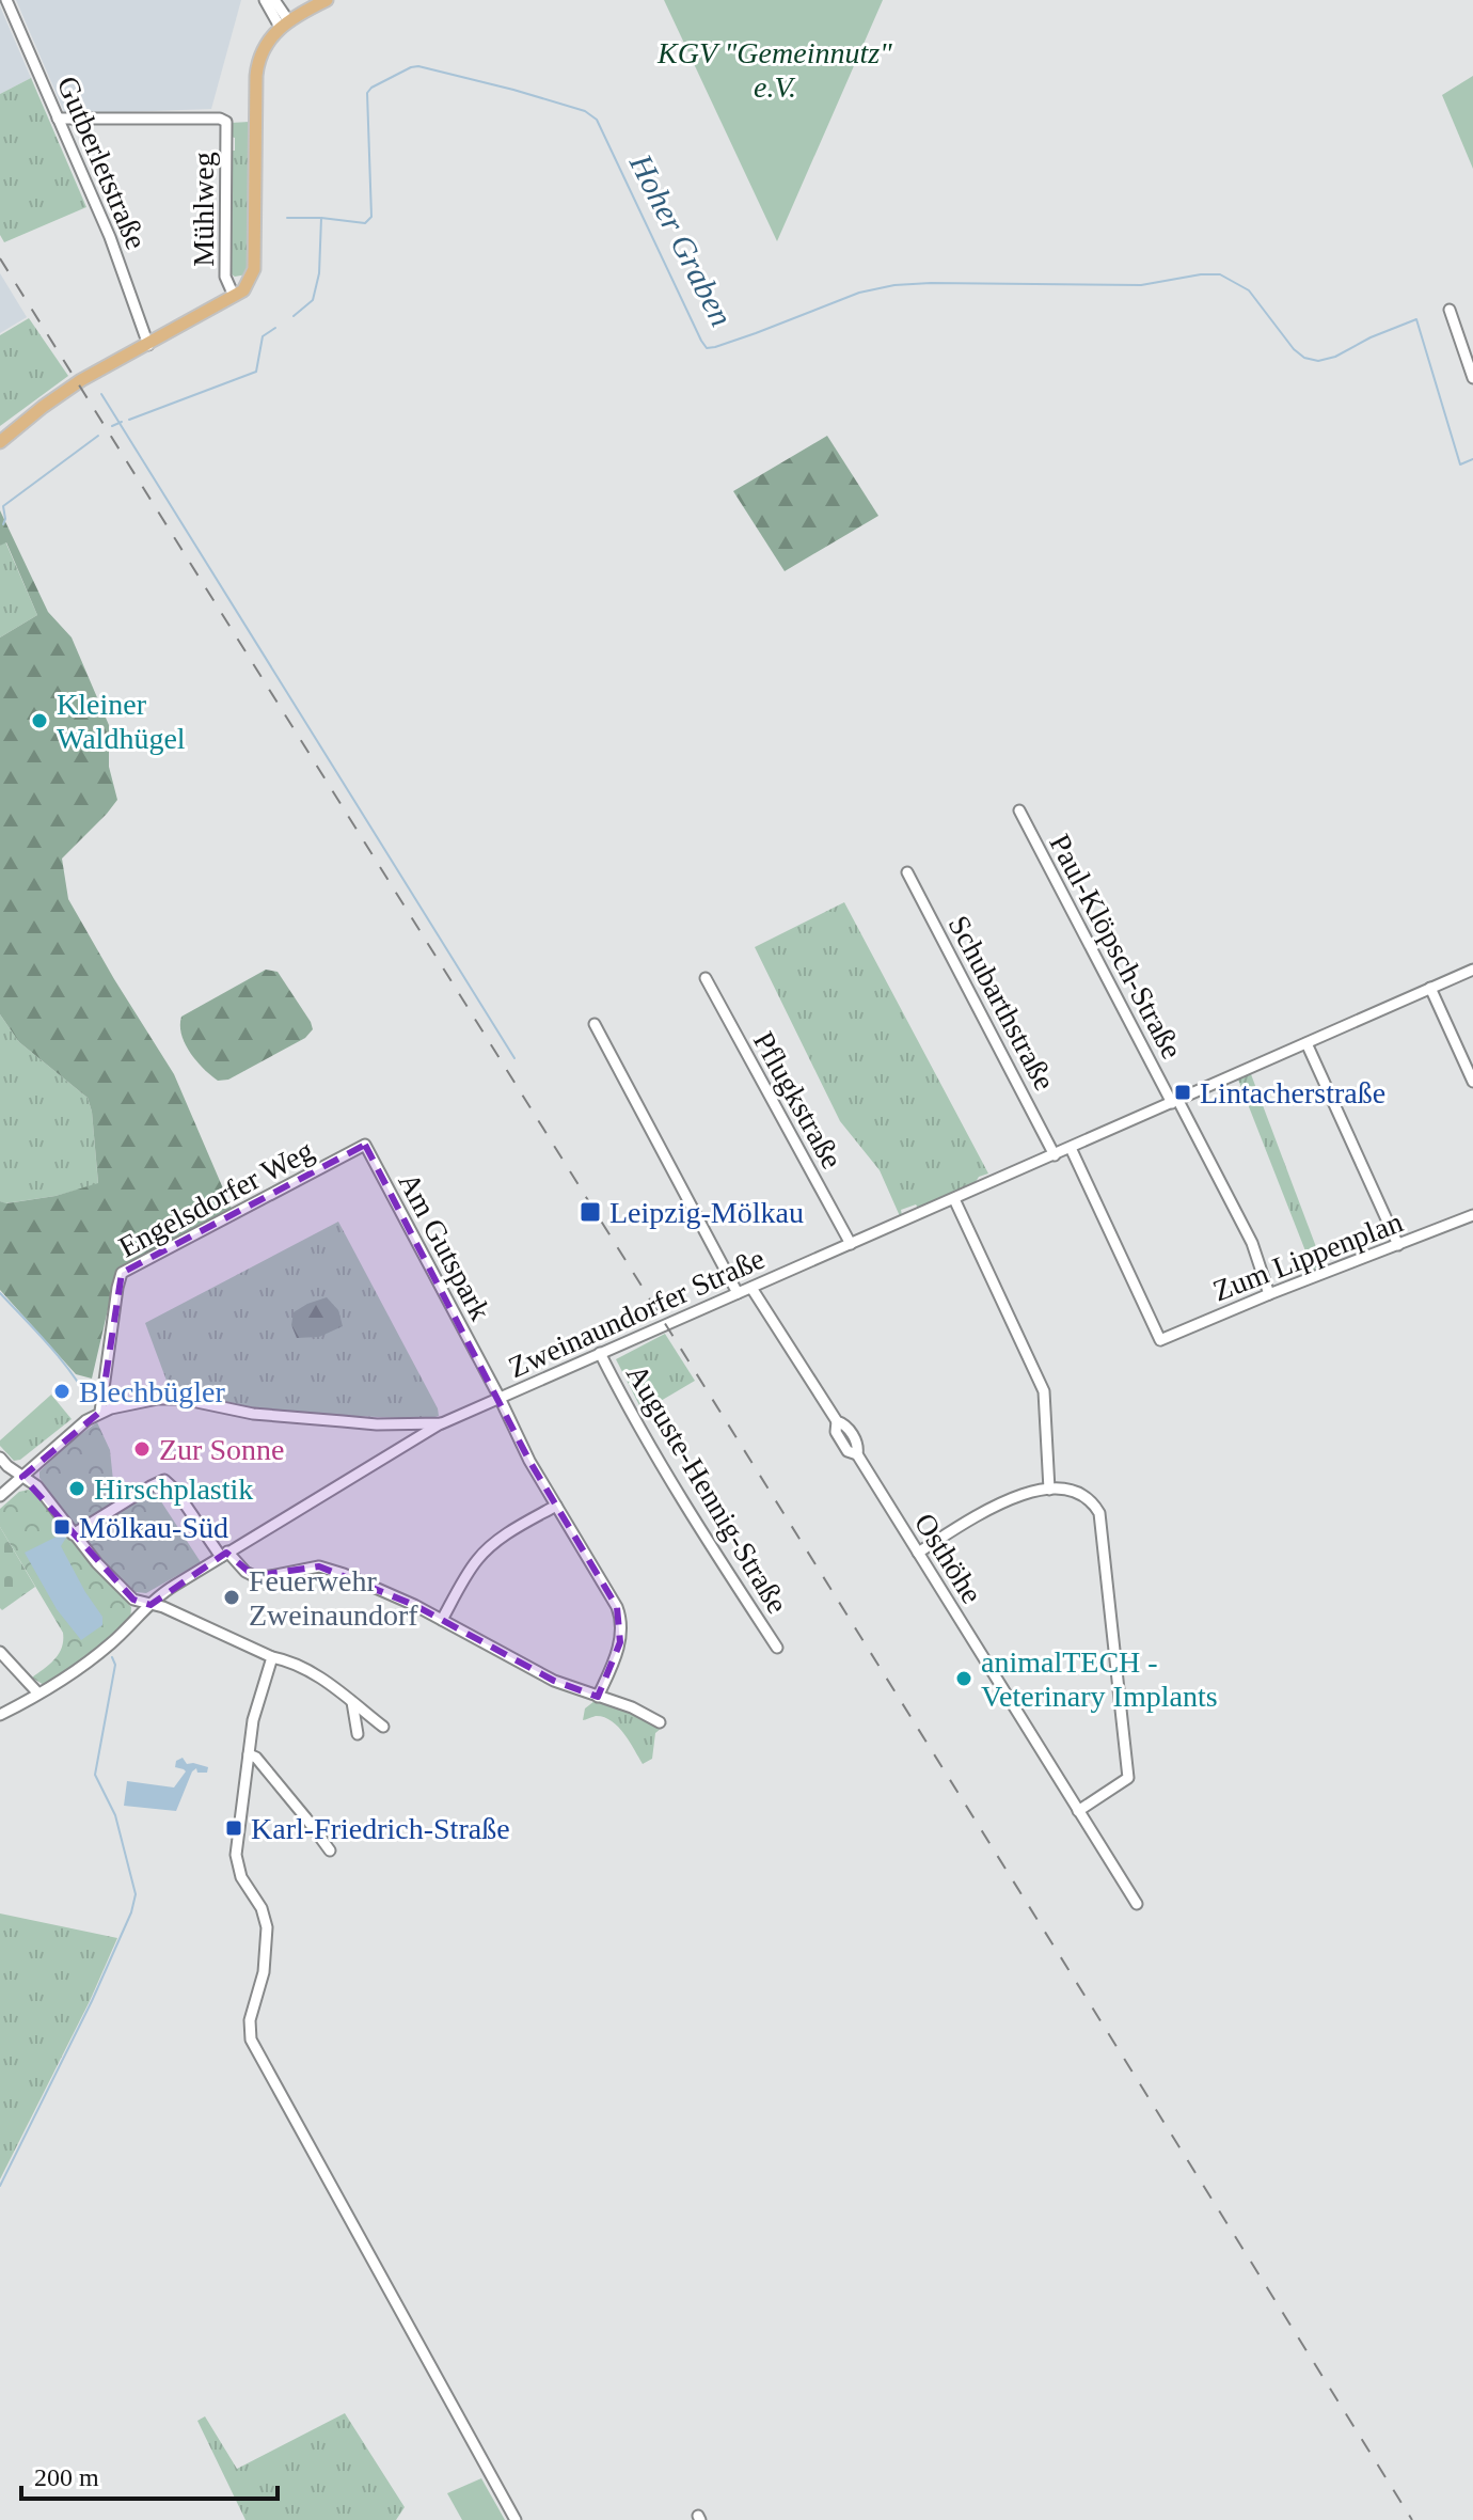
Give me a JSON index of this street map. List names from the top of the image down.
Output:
{
  "streets": {
    "street": [
      "Gutberletstraße",
      "Mühlweg",
      "Paul-Klöpsch-Straße",
      "Schubarthstraße",
      "Pflugkstraße",
      "Engelsdorfer Weg",
      "Am Gutspark",
      "Zum Lippenplan",
      "Zweinaundorfer Straße",
      "Auguste-Hennig-Straße",
      "Osthöhe"
    ]
  },
  "crossings": [
    ["Gutberletstraße", "Mühlweg"],
    ["Paul-Klöpsch-Straße", "Zum Lippenplan"],
    ["Paul-Klöpsch-Straße", "Zweinaundorfer Straße"],
    ["Schubarthstraße", "Zweinaundorfer Straße"],
    ["Pflugkstraße", "Zweinaundorfer Straße"],
    ["Engelsdorfer Weg", "Am Gutspark"],
    ["Engelsdorfer Weg", "Zweinaundorfer Straße"],
    ["Am Gutspark", "Zweinaundorfer Straße"],
    ["Zum Lippenplan", "Zweinaundorfer Straße"],
    ["Zweinaundorfer Straße", "Auguste-Hennig-Straße"],
    ["Zweinaundorfer Straße", "Osthöhe"]
  ],
  "water": ["Hoher Graben"],
  "parks": ["KGV \"Gemeinnutz\" e.V."],
  "places": {
    "other": [
      "Kleiner Waldhügel",
      "Blechbügler",
      "Zur Sonne",
      "Hirschplastik",
      "Feuerwehr Zweinaundorf",
      "animalTECH - Veterinary Implants"
    ],
    "transit": [
      "Lintacherstraße",
      "Leipzig-Mölkau",
      "Mölkau-Süd",
      "Karl-Friedrich-Straße"
    ]
  },
  "scale_bar": "200 m"
}
